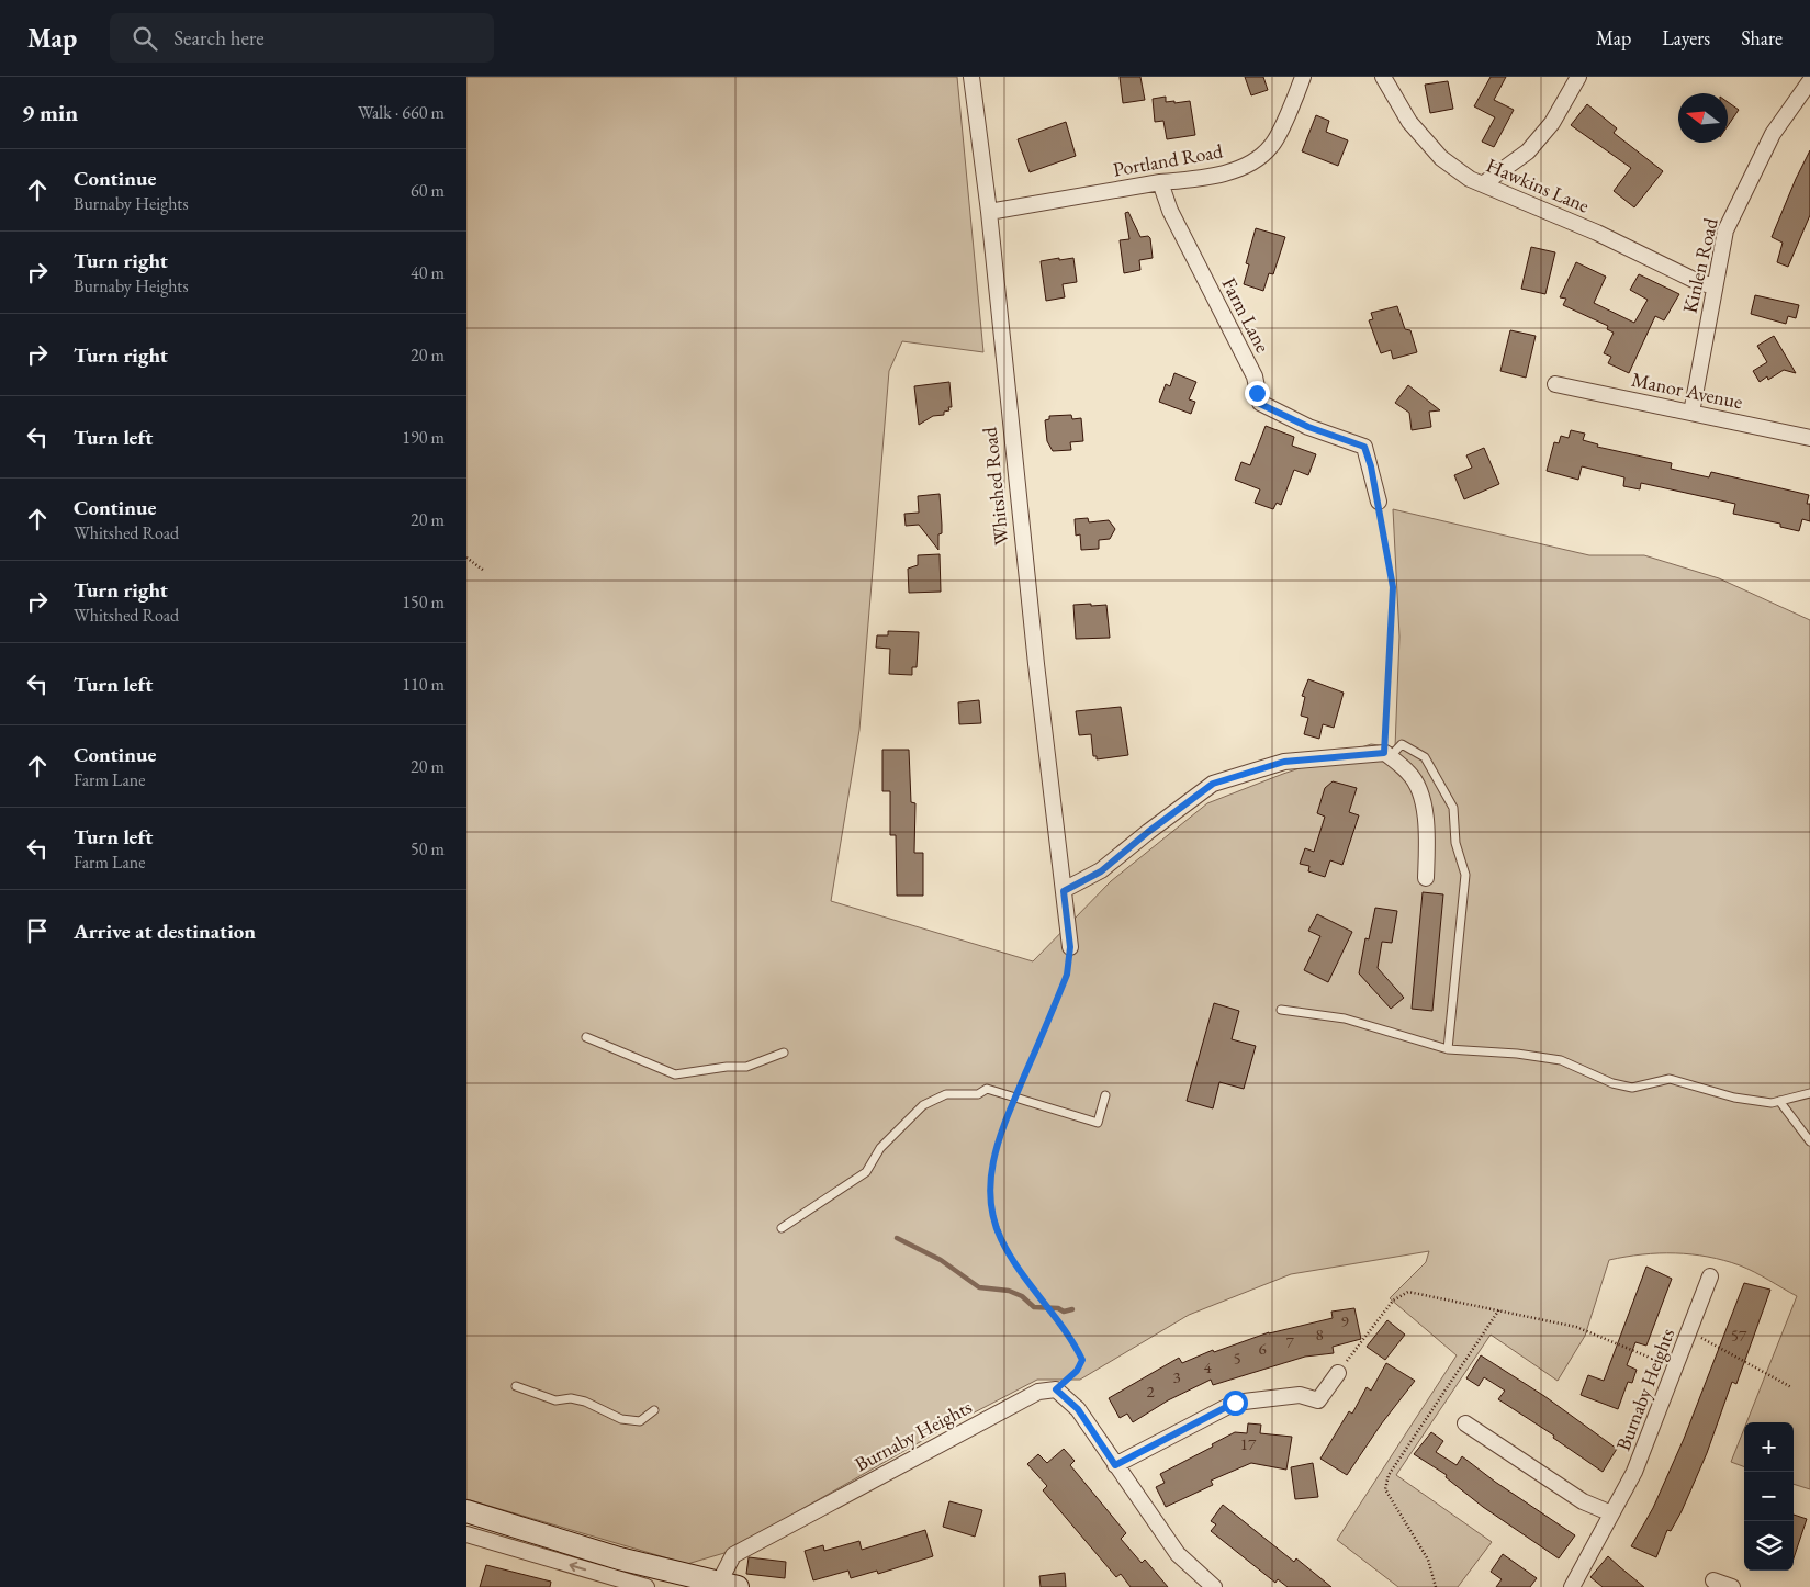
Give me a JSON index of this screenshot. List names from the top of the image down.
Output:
{
  "streets": {
    "street": [
      "Portland Road",
      "Hawkins Lane",
      "Kinlen Road",
      "Farm Lane",
      "Manor Avenue",
      "Whitshed Road",
      "Burnaby Heights"
    ]
  },
  "crossings": [
    ["Portland Road", "Farm Lane"],
    ["Portland Road", "Whitshed Road"],
    ["Hawkins Lane", "Kinlen Road"],
    ["Kinlen Road", "Manor Avenue"]
  ],
  "house_numbers": [
    "9",
    "8",
    "57",
    "7",
    "6",
    "5",
    "4",
    "3",
    "2",
    "17"
  ],
  "north": "left",
  "page": {
    "header": "Map",
    "search": "Search here",
    "nav": ["Map", "Layers", "Share"],
    "heading": ["9 min", "Walk · 660 m"],
    "list": [
      ["Continue", "Burnaby Heights", "60 m"],
      ["Turn right", "Burnaby Heights", "40 m"],
      ["Turn right", "20 m"],
      ["Turn left", "190 m"],
      ["Continue", "Whitshed Road", "20 m"],
      ["Turn right", "Whitshed Road", "150 m"],
      ["Turn left", "110 m"],
      ["Continue", "Farm Lane", "20 m"],
      ["Turn left", "Farm Lane", "50 m"],
      "Arrive at destination"
    ],
    "map_buttons": ["+", "−"]
  }
}
